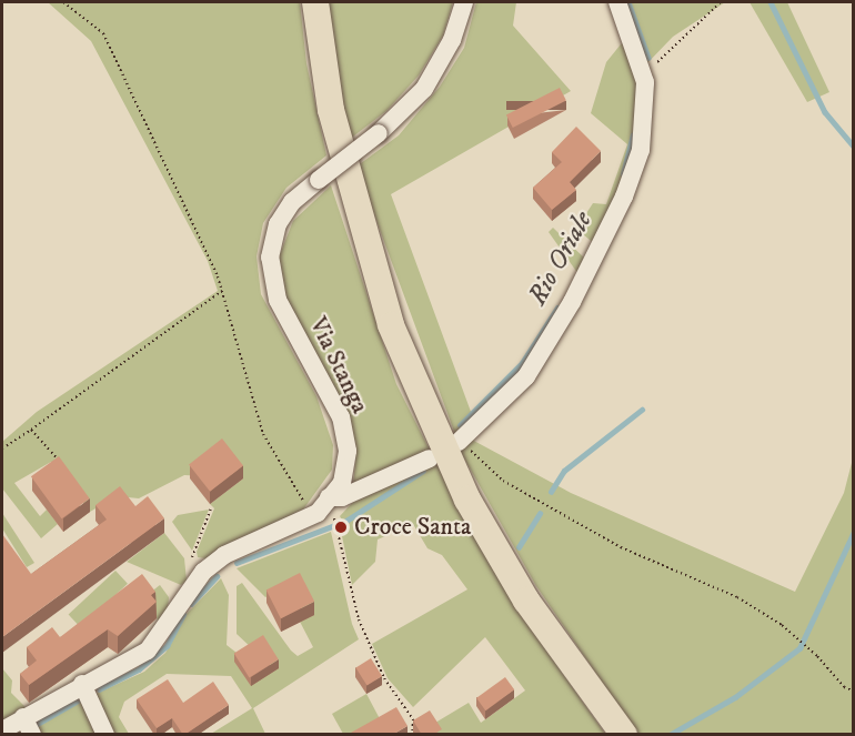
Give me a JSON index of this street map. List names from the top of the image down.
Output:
{
  "streets": {
    "street": ["Via Stanga"]
  },
  "water": ["Rio Oriale"],
  "places": ["Croce Santa"]
}
